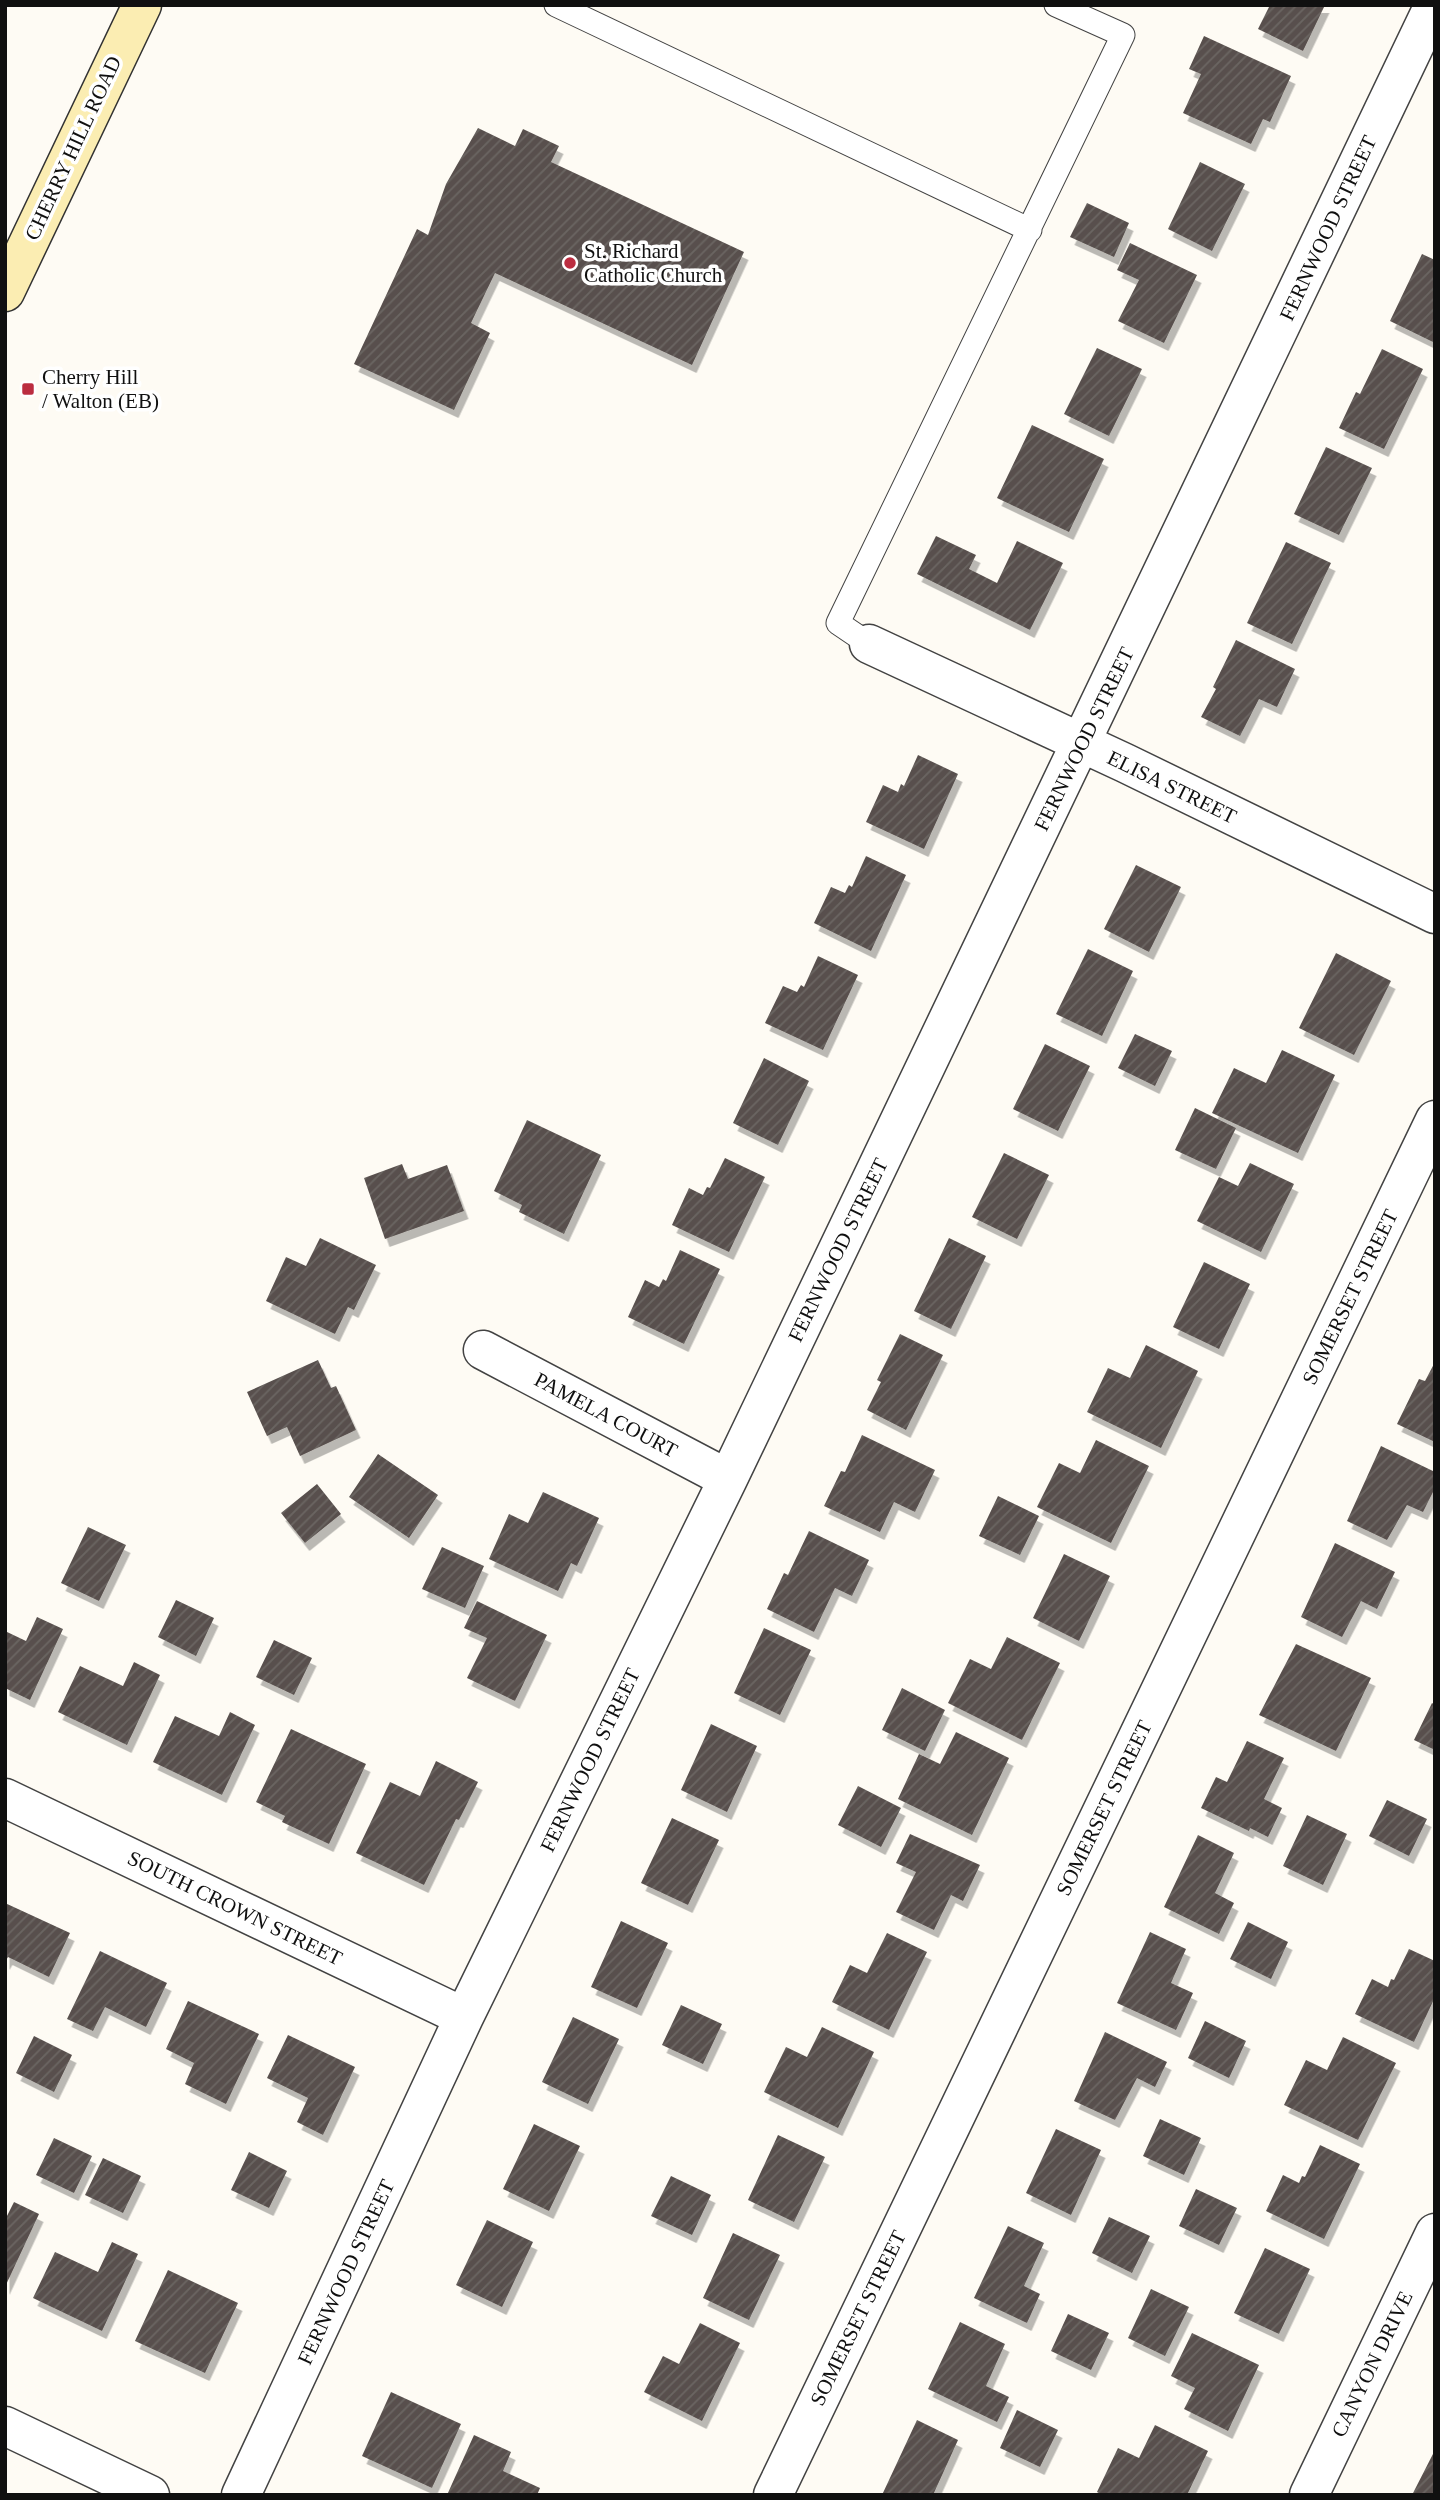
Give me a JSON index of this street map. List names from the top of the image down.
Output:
{
  "streets": {
    "main road": ["CHERRY HILL ROAD"],
    "street": [
      "FERNWOOD STREET",
      "ELISA STREET",
      "SOMERSET STREET",
      "PAMELA COURT",
      "SOUTH CROWN STREET",
      "CANYON DRIVE"
    ]
  },
  "crossings": [
    ["FERNWOOD STREET", "ELISA STREET"],
    ["FERNWOOD STREET", "PAMELA COURT"],
    ["FERNWOOD STREET", "SOUTH CROWN STREET"]
  ],
  "places": {
    "other": ["St. Richard Catholic Church"],
    "transit": ["Cherry Hill / Walton (EB)"]
  }
}
